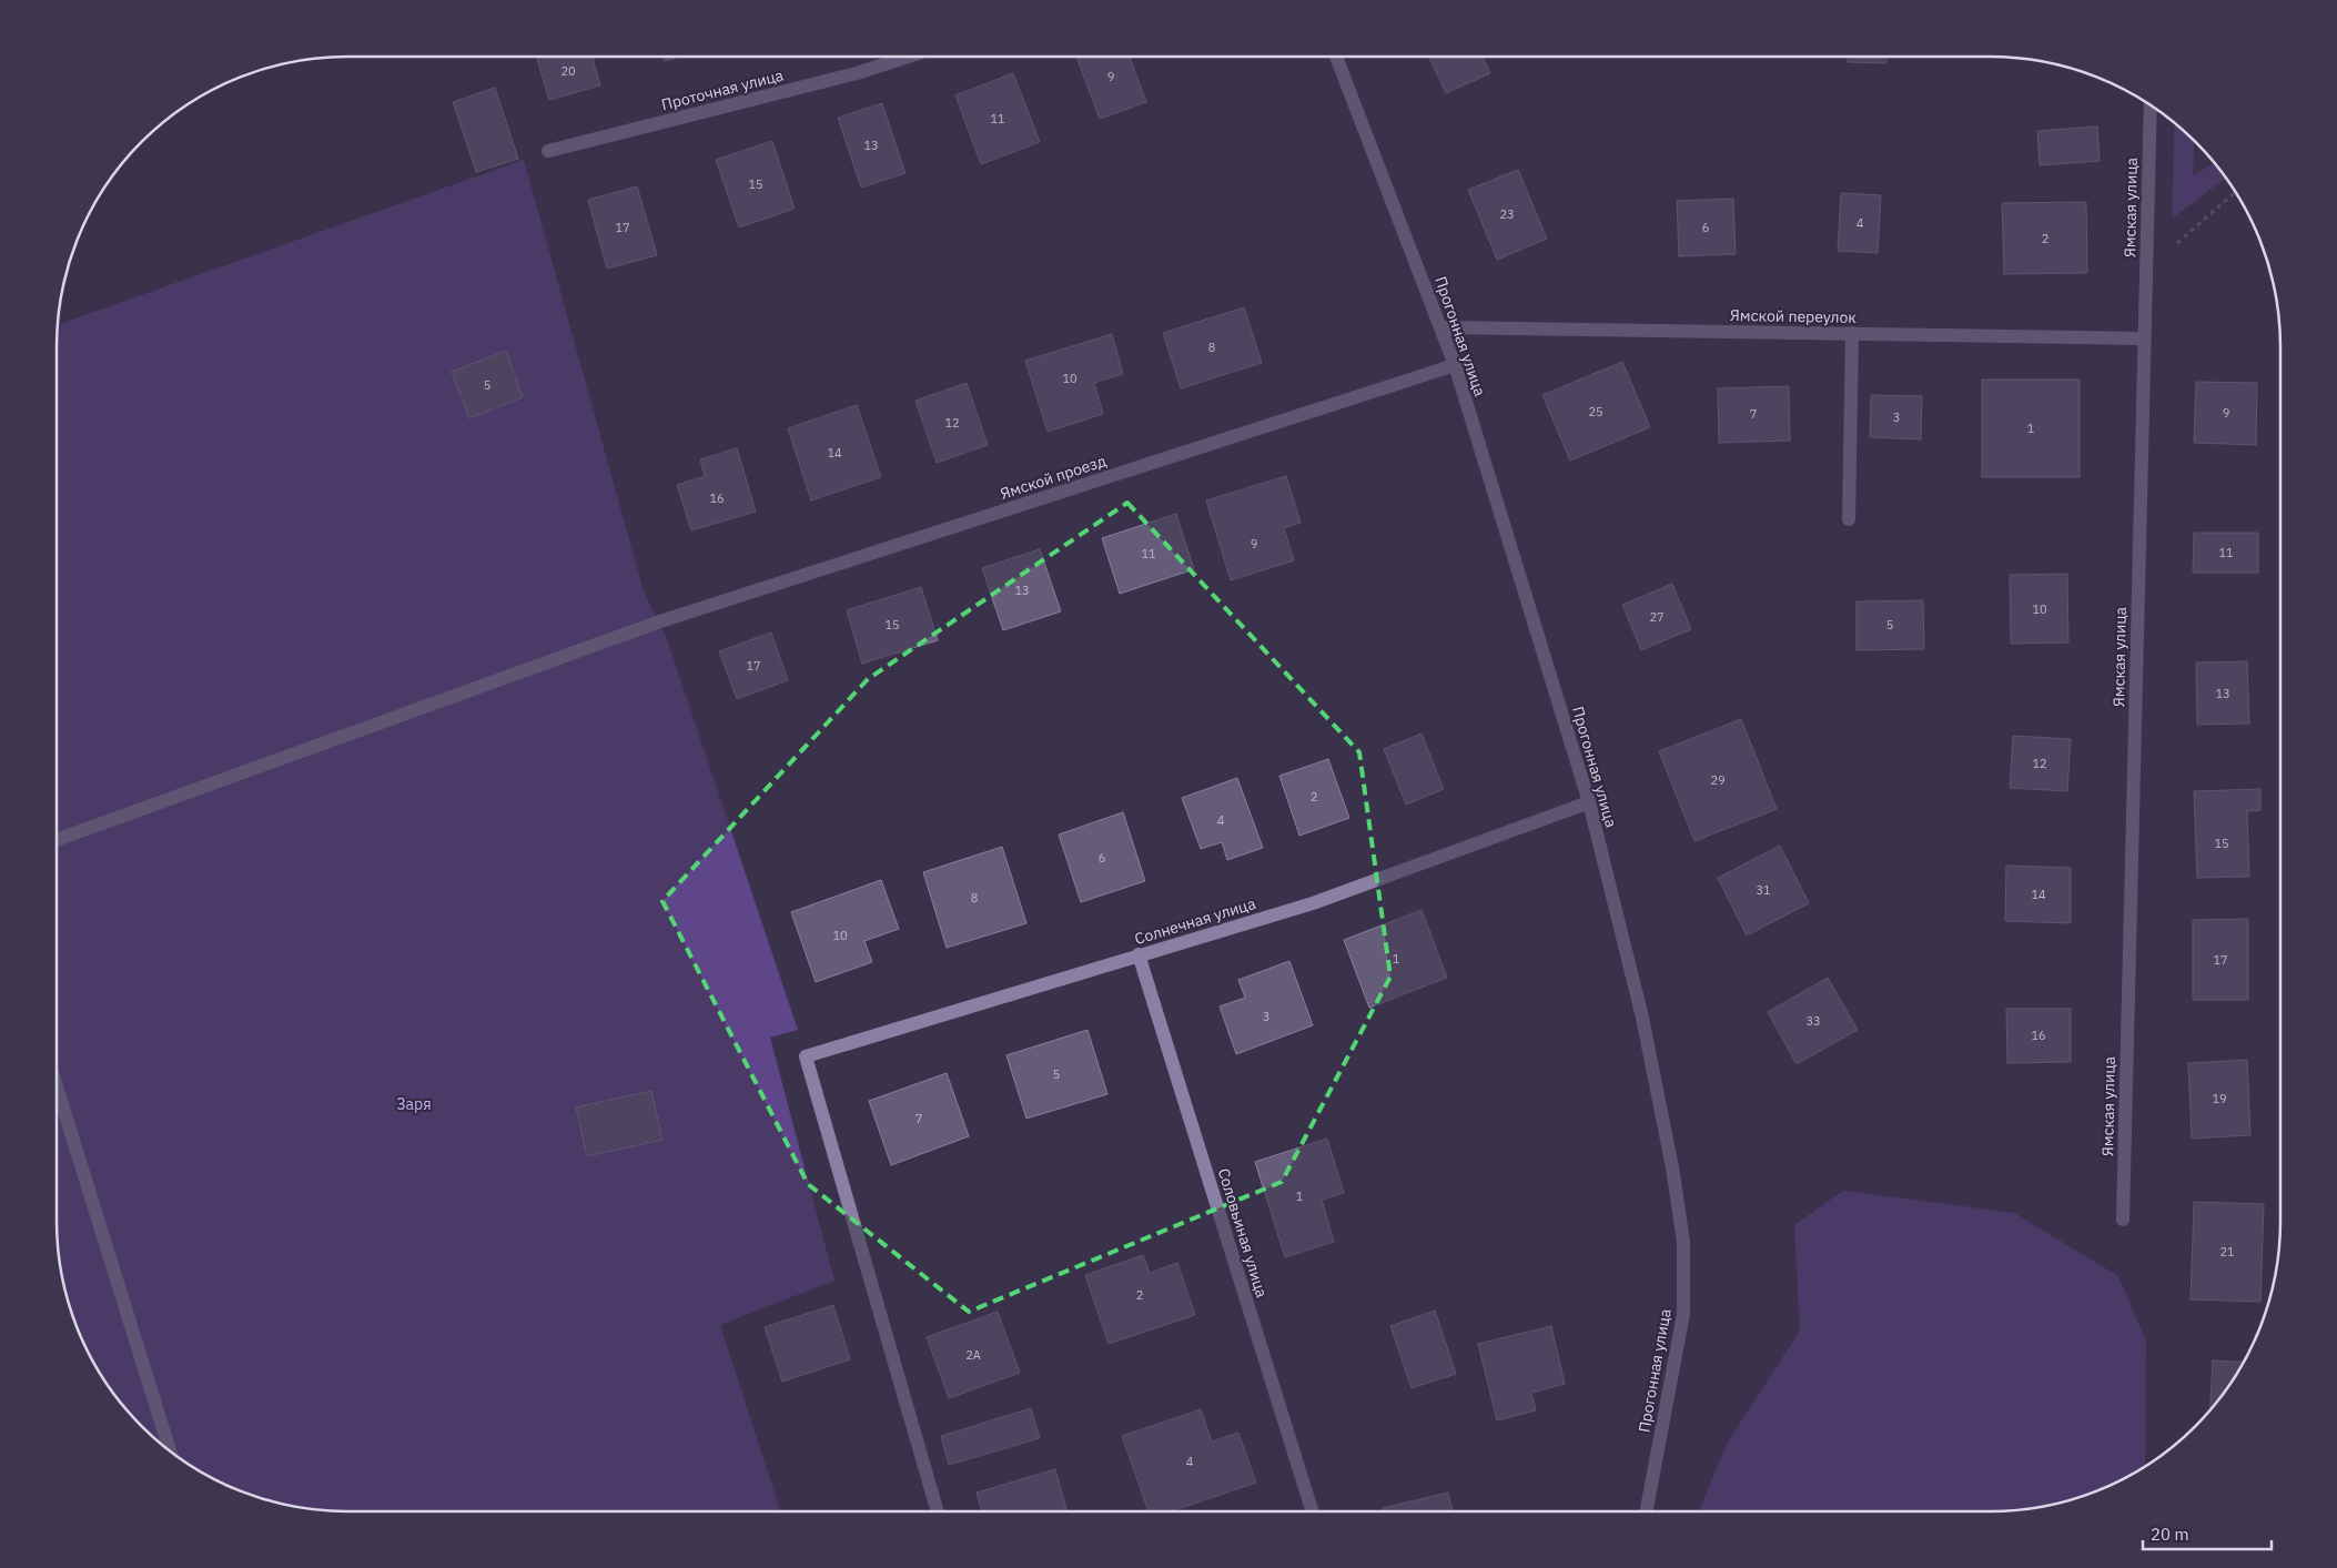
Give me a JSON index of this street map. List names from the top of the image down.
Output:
{
  "streets": {
    "street": [
      "Проточная улица",
      "Ямская улица",
      "Ямской переулок",
      "Прогонная улица",
      "Ямской проезд",
      "Солнечная улица",
      "Соловьиная улица"
    ]
  },
  "crossings": [
    ["Ямская улица", "Ямской переулок"],
    ["Ямской переулок", "Прогонная улица"],
    ["Прогонная улица", "Ямской проезд"],
    ["Прогонная улица", "Солнечная улица"],
    ["Солнечная улица", "Соловьиная улица"]
  ],
  "parks": ["Заря"],
  "house_numbers": [
    "20",
    "9",
    "11",
    "13",
    "15",
    "23",
    "4",
    "17",
    "6",
    "2",
    "8",
    "10",
    "5",
    "25",
    "9",
    "7",
    "3",
    "12",
    "1",
    "14",
    "16",
    "9",
    "11",
    "11",
    "13",
    "10",
    "27",
    "15",
    "5",
    "17",
    "13",
    "12",
    "29",
    "2",
    "4",
    "15",
    "6",
    "31",
    "14",
    "8",
    "10",
    "1",
    "17",
    "3",
    "33",
    "16",
    "5",
    "19",
    "7",
    "1",
    "21",
    "2",
    "2А",
    "4"
  ],
  "scale_bar": "20 m"
}
